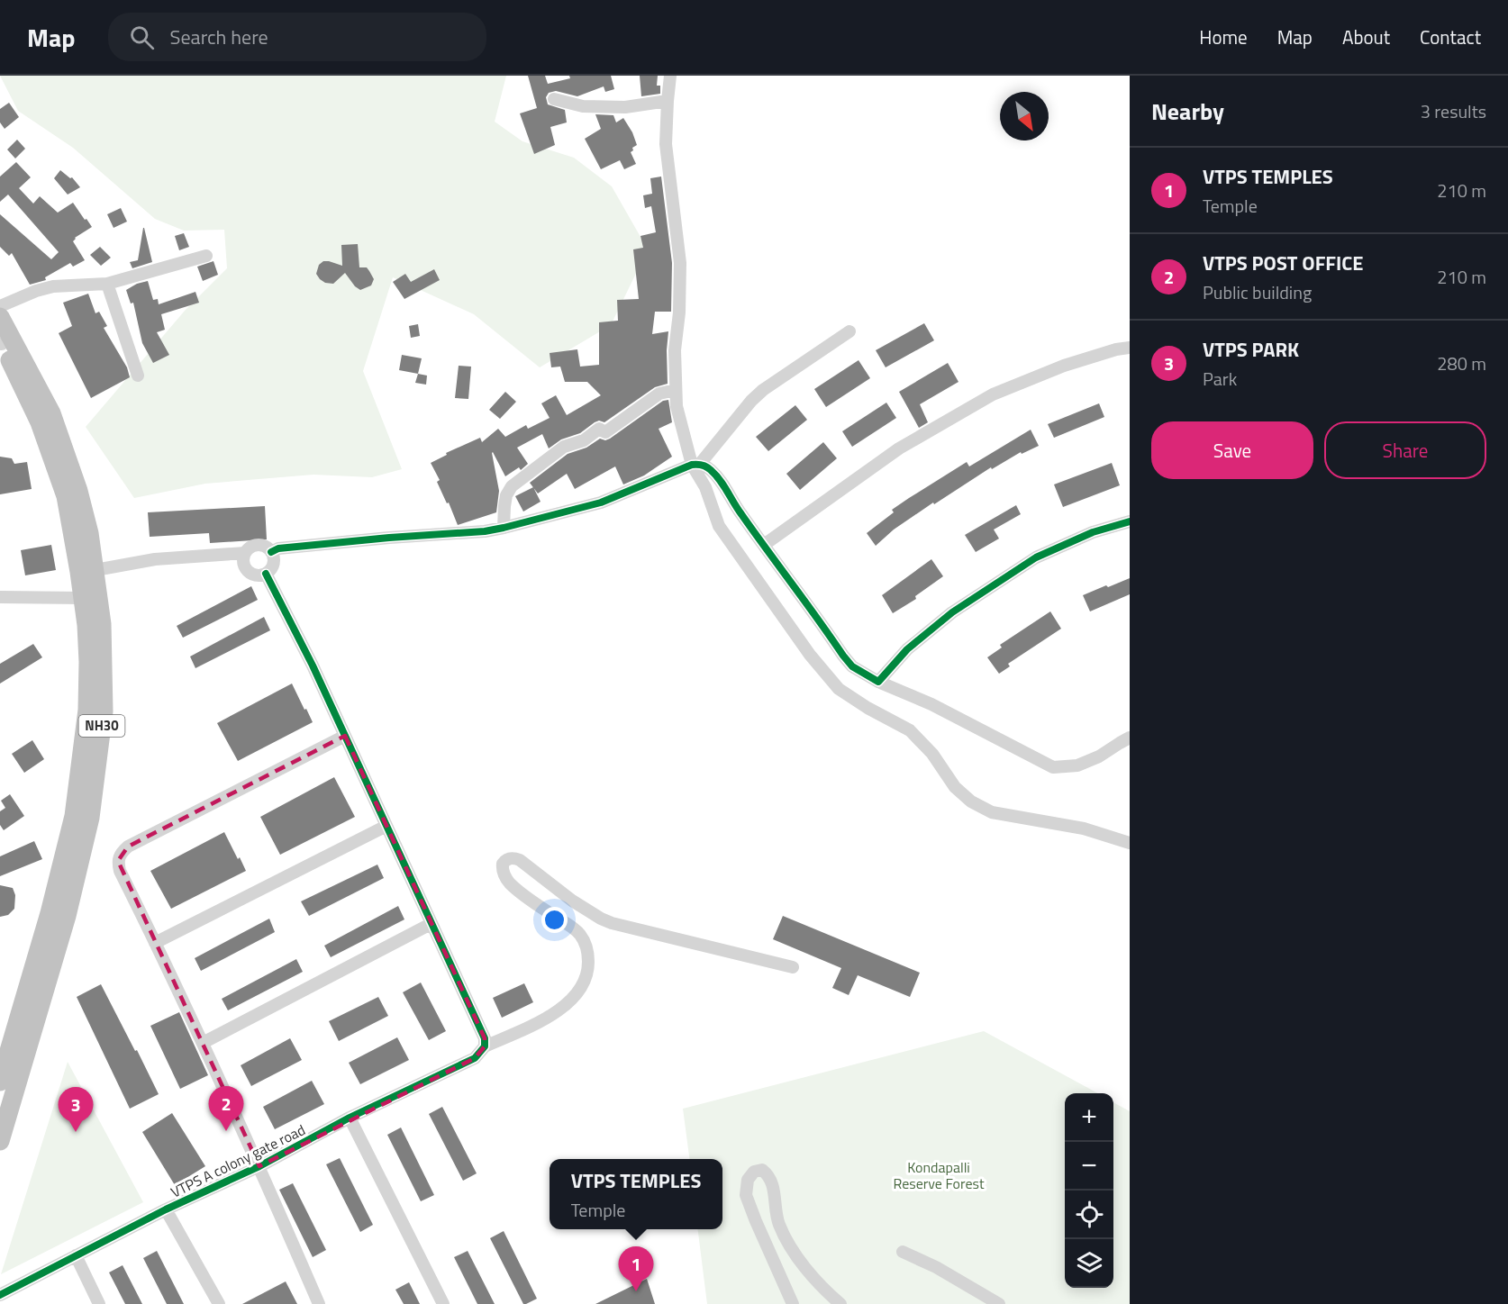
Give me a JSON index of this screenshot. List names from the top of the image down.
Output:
{
  "streets": {
    "highway": ["NH30"],
    "street": ["VTPS A colony gate road"]
  },
  "parks": ["Kondapalli Reserve Forest"],
  "north": "bottom right",
  "page": {
    "header": "Map",
    "search": "Search here",
    "nav": [
      "Home",
      "Map",
      "About",
      "Contact"
    ],
    "heading": ["Nearby", "3 results"],
    "list": [
      {
        "mark": "1",
        "name": "VTPS TEMPLES",
        "note": "Temple",
        "value": "210 m"
      },
      {
        "mark": "2",
        "name": "VTPS POST OFFICE",
        "note": "Public building",
        "value": "210 m"
      },
      {
        "mark": "3",
        "name": "VTPS PARK",
        "note": "Park",
        "value": "280 m"
      }
    ],
    "buttons": ["Save", "Share"],
    "pins": ["2", "3", "1"],
    "map_buttons": ["+", "−"],
    "popup": ["VTPS TEMPLES", "Temple"]
  }
}
